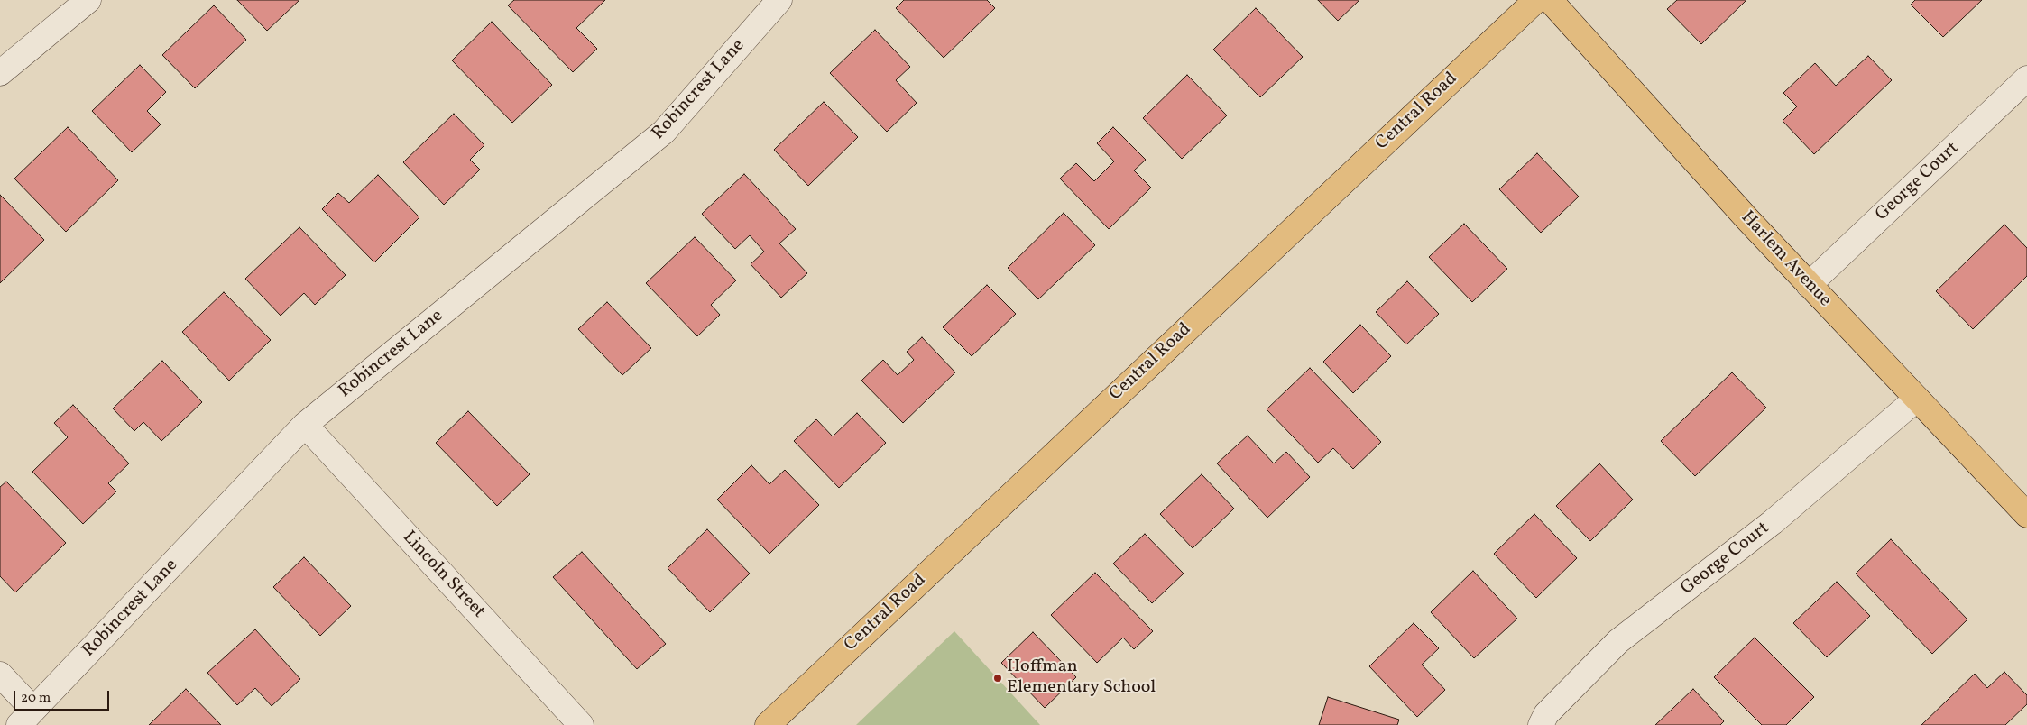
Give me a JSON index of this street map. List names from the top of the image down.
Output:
{
  "streets": {
    "main road": ["Central Road", "Harlem Avenue"],
    "street": ["Robincrest Lane", "George Court", "Lincoln Street"]
  },
  "crossings": [
    ["Robincrest Lane", "Lincoln Street"],
    ["George Court", "Harlem Avenue"]
  ],
  "places": ["Hoffman Elementary School"],
  "scale_bar": "20 m"
}
